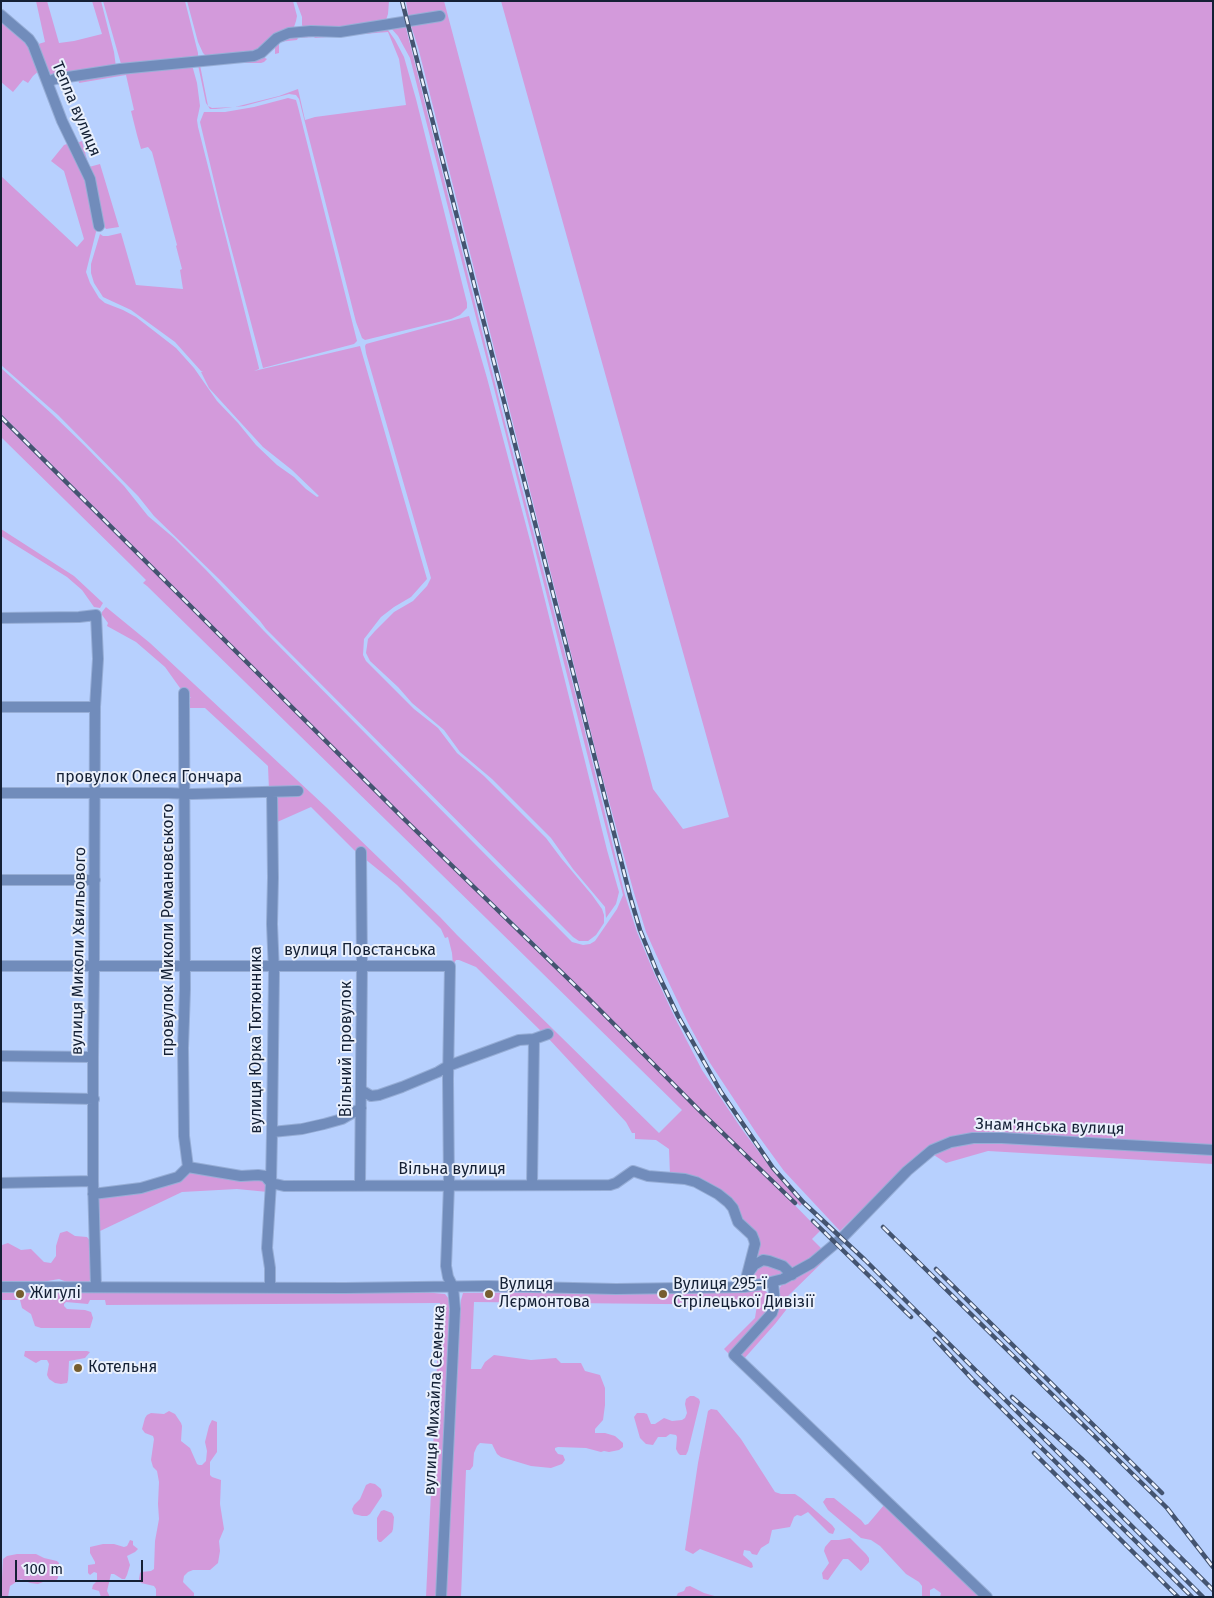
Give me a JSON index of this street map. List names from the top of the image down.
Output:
{
  "streets": {
    "street": [
      "Тепла вулиця",
      "провулок Олеся Гончара",
      "провулок Миколи Романовського",
      "вулиця Миколи Хвильового",
      "вулиця Повстанська",
      "вулиця Юрка Тютюнника",
      "Вільний провулок",
      "Знам'янська вулиця",
      "Вільна вулиця",
      "вулиця Михайла Семенка"
    ]
  },
  "crossings": [
    ["провулок Олеся Гончара", "провулок Миколи Романовського"],
    ["провулок Олеся Гончара", "вулиця Миколи Хвильового"],
    ["провулок Олеся Гончара", "вулиця Юрка Тютюнника"],
    ["провулок Миколи Романовського", "вулиця Повстанська"],
    ["провулок Миколи Романовського", "Вільна вулиця"],
    ["вулиця Миколи Хвильового", "вулиця Повстанська"],
    ["вулиця Миколи Хвильового", "Знам'янська вулиця"],
    ["вулиця Повстанська", "вулиця Юрка Тютюнника"],
    ["вулиця Повстанська", "Вільний провулок"],
    ["вулиця Повстанська", "вулиця Михайла Семенка"],
    ["вулиця Юрка Тютюнника", "Знам'янська вулиця"],
    ["вулиця Юрка Тютюнника", "Вільна вулиця"],
    ["Вільний провулок", "Вільна вулиця"],
    ["Знам'янська вулиця", "Вільна вулиця"],
    ["Знам'янська вулиця", "вулиця Михайла Семенка"],
    ["Вільна вулиця", "вулиця Михайла Семенка"]
  ],
  "places": [
    "Жигулі",
    "Вулиця Лєрмонтова",
    "Вулиця 295-ї Стрілецької Дивізії",
    "Котельня"
  ],
  "scale_bar": "100 m"
}
